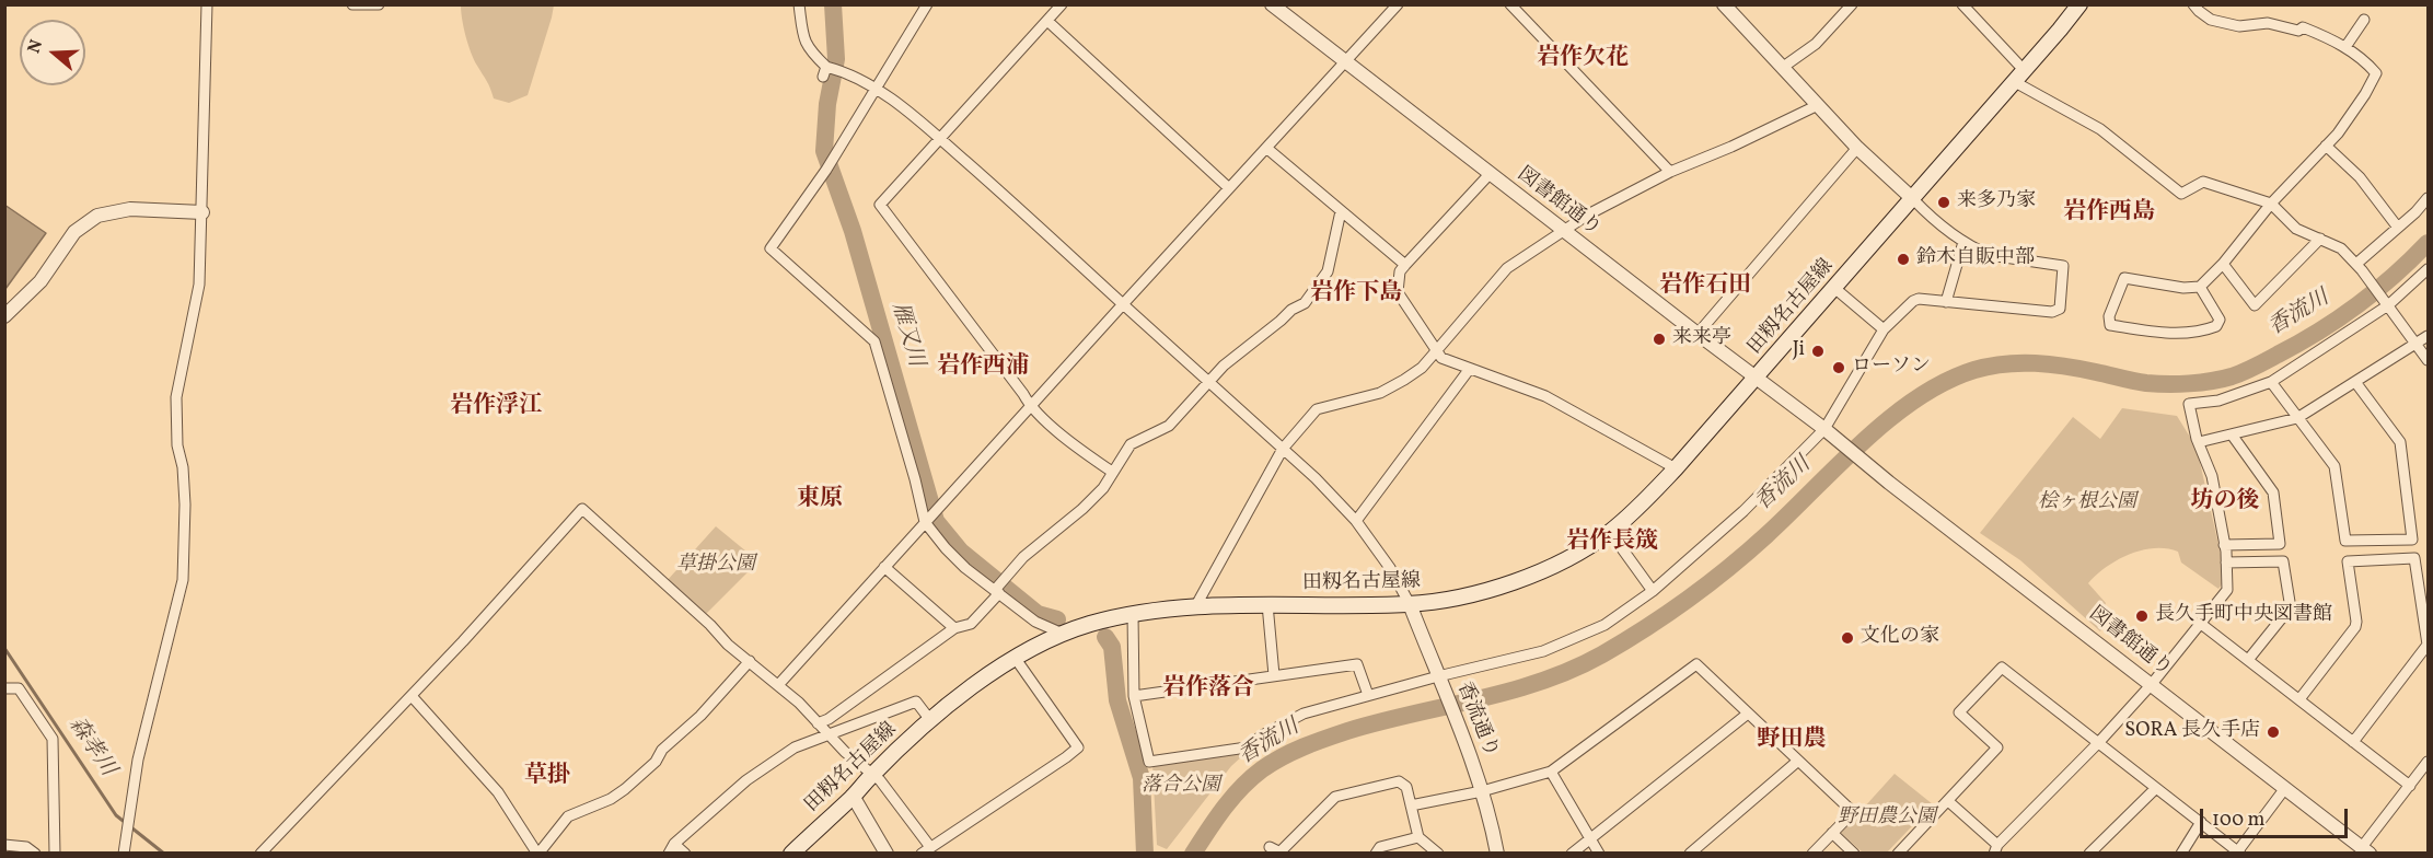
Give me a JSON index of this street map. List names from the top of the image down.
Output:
{
  "streets": {
    "main road": ["田籾名古屋線"],
    "street": ["図書館通り", "香流通り"]
  },
  "crossings": [
    ["図書館通り", "田籾名古屋線"],
    ["田籾名古屋線", "香流通り"]
  ],
  "districts": [
    "岩作欠花",
    "岩作西島",
    "岩作石田",
    "岩作下島",
    "岩作西浦",
    "岩作浮江",
    "東原",
    "坊の後",
    "岩作長筬",
    "岩作落合",
    "野田農",
    "草掛"
  ],
  "water": ["香流川", "雁又川", "森孝川"],
  "parks": [
    "桧ヶ根公園",
    "草掛公園",
    "落合公園",
    "野田農公園"
  ],
  "places": [
    "来多乃家",
    "鈴木自販中部",
    "来来亭",
    "Ji",
    "ローソン",
    "長久手町中央図書館",
    "文化の家",
    "SORA 長久手店"
  ],
  "scale_bar": "100 m",
  "north": "left"
}
